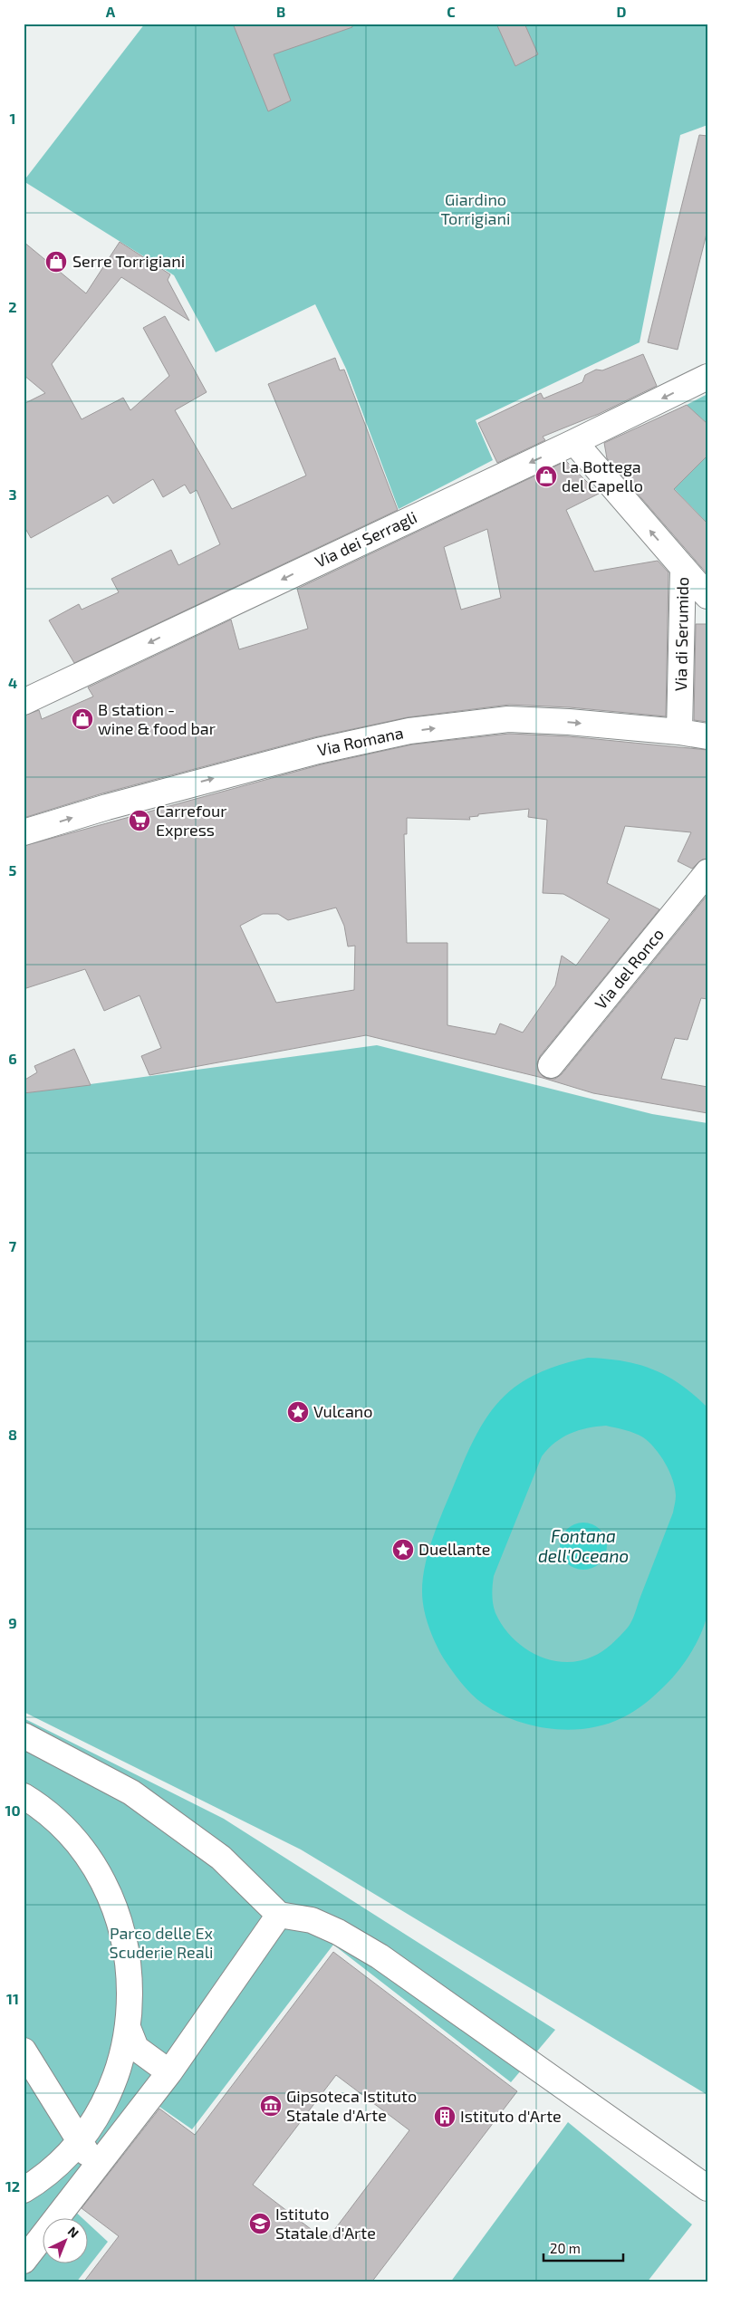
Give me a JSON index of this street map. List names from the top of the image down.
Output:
{
  "streets": {
    "street": [
      "Via dei Serragli",
      "Via di Serumido",
      "Via Romana",
      "Via del Ronco"
    ]
  },
  "crossings": [
    ["Via dei Serragli", "Via di Serumido"],
    ["Via di Serumido", "Via Romana"]
  ],
  "one_way": ["Via dei Serragli", "Via di Serumido", "Via Romana"],
  "water": ["Fontana dell'Oceano"],
  "parks": ["Giardino Torrigiani", "Parco delle Ex Scuderie Reali"],
  "places": {
    "shop": ["Serre Torrigiani", "La Bottega del Capello", "B station - wine & food bar"],
    "supermarket": ["Carrefour Express"],
    "place": ["Vulcano", "Duellante"],
    "museum": ["Gipsoteca Istituto Statale d'Arte"],
    "building": ["Istituto d'Arte"],
    "school or university": ["Istituto Statale d'Arte"]
  },
  "scale_bar": "20 m",
  "north": "top right",
  "grid": {
    "columns": [
      "A",
      "B",
      "C",
      "D"
    ],
    "rows": [
      "1",
      "2",
      "3",
      "4",
      "5",
      "6",
      "7",
      "8",
      "9",
      "10",
      "11",
      "12"
    ]
  }
}
